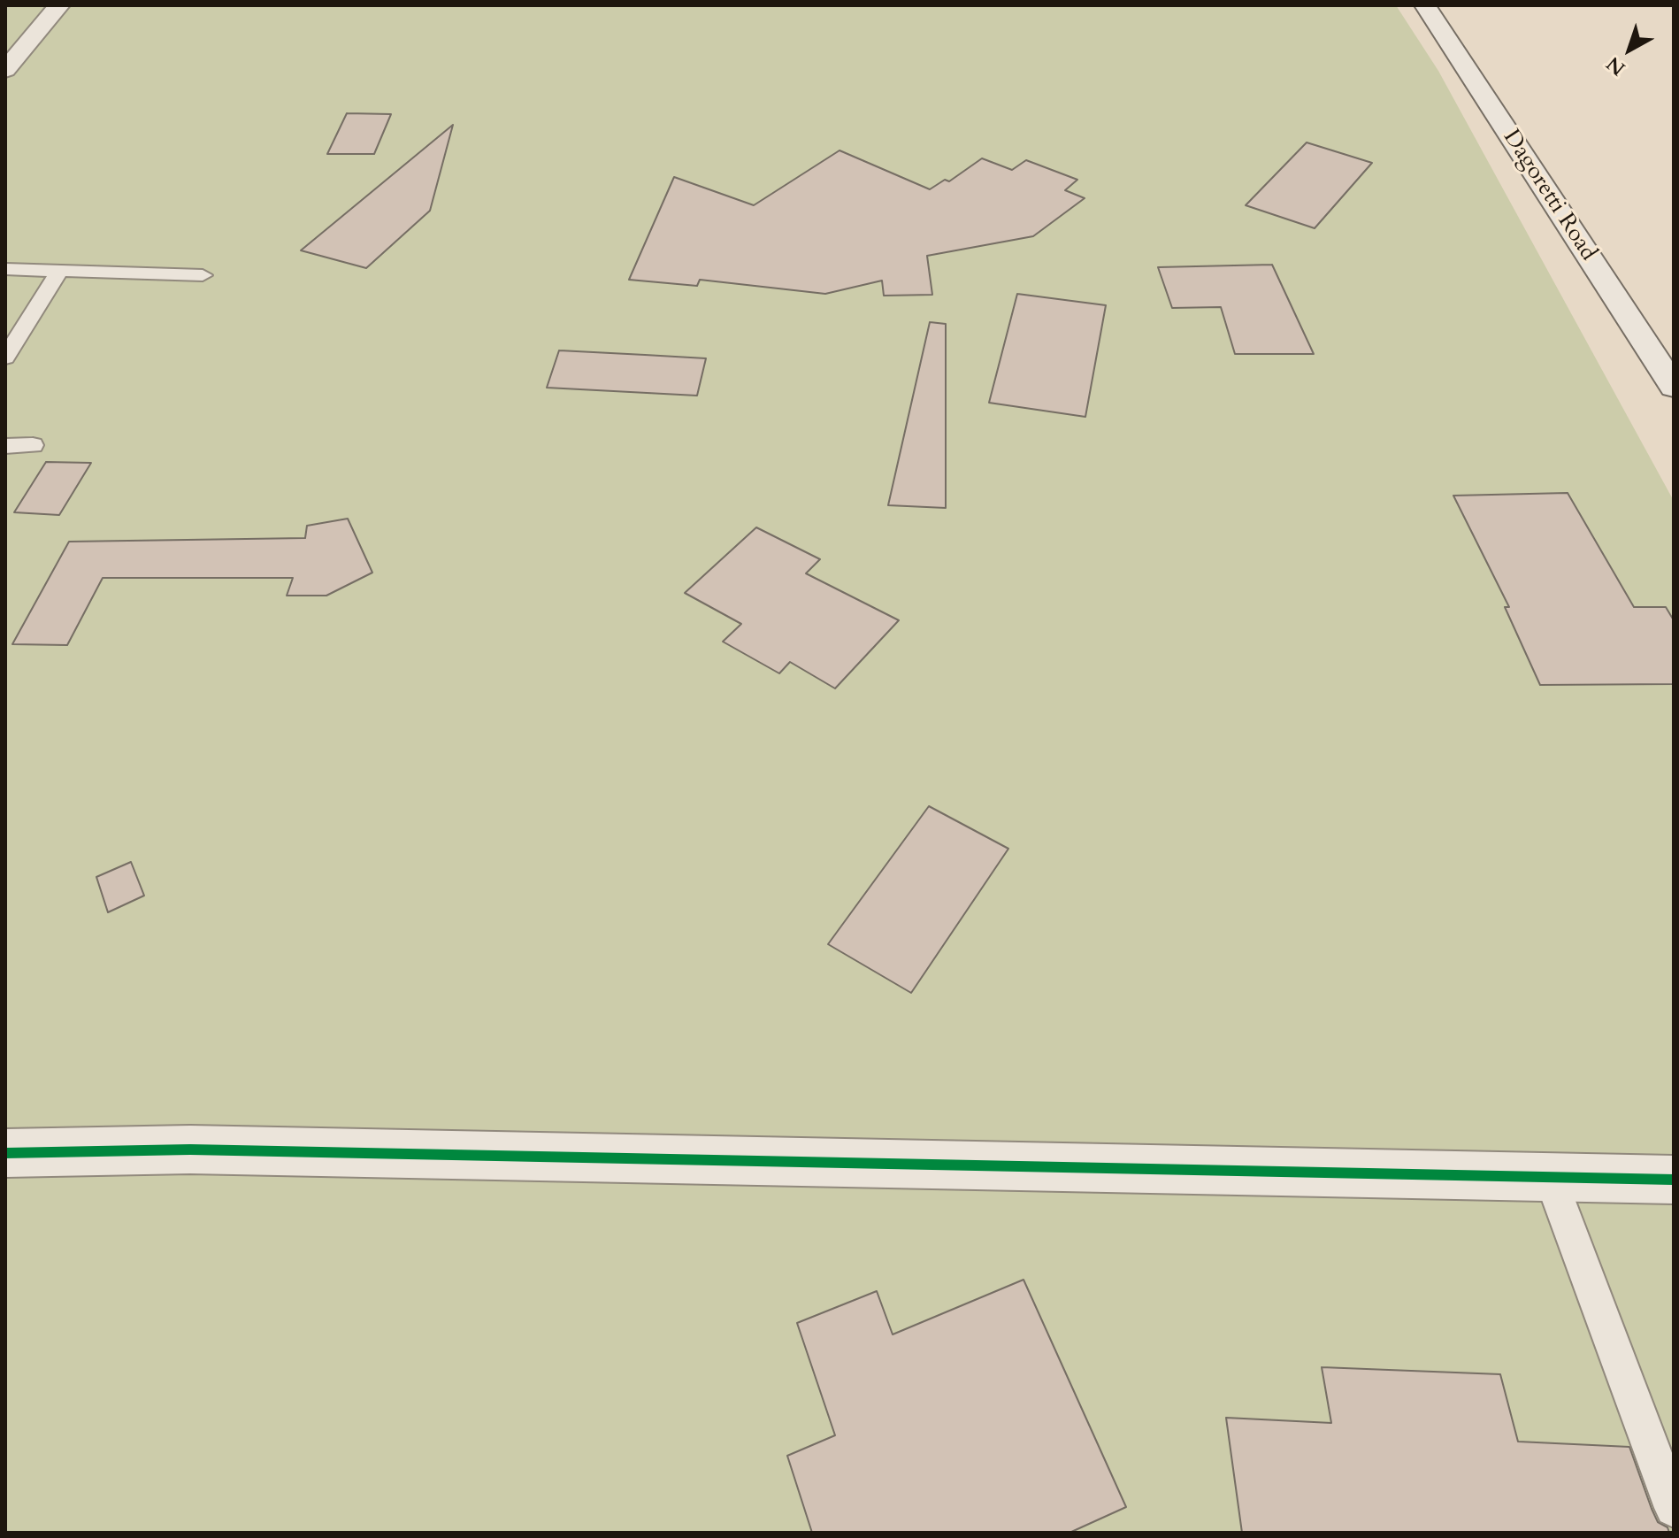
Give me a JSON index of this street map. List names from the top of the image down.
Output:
{
  "streets": {
    "street": ["Dagoretti Road"]
  },
  "north": "bottom left"
}
